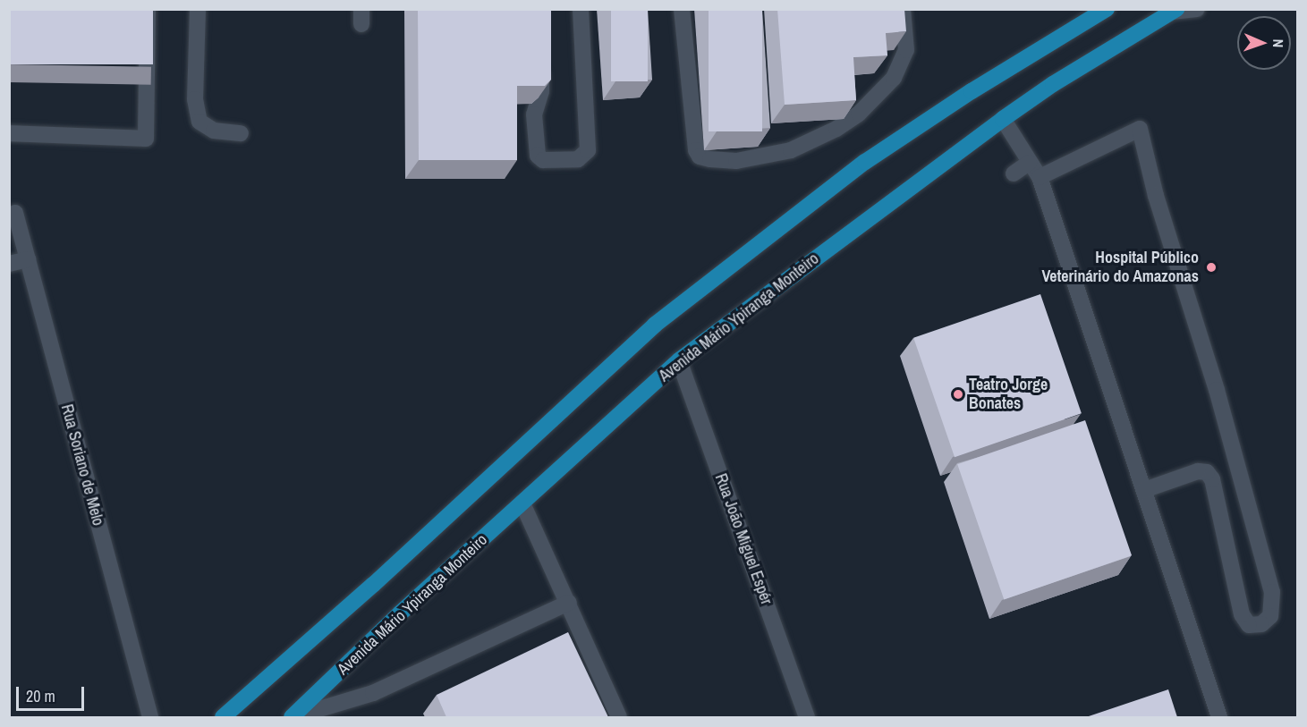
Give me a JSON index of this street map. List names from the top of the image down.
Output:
{
  "streets": {
    "main road": ["Avenida Mário Ypiranga Monteiro"],
    "street": ["Rua Soriano de Melo", "Rua João Miguel Espér"]
  },
  "crossings": [
    ["Avenida Mário Ypiranga Monteiro", "Rua João Miguel Espér"]
  ],
  "places": ["Hospital Público Veterinário do Amazonas", "Teatro Jorge Bonates"],
  "scale_bar": "20 m",
  "north": "right"
}
